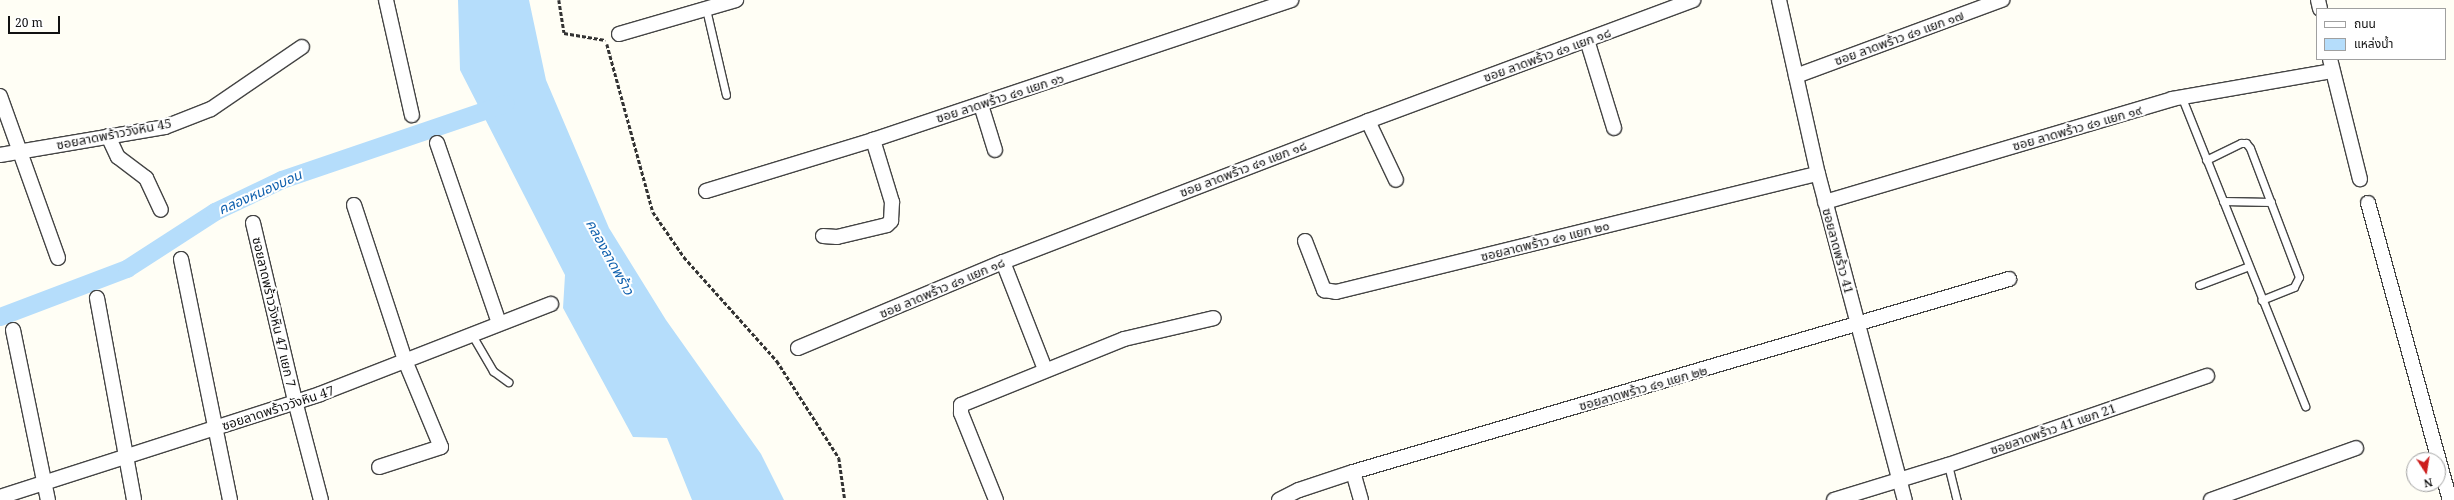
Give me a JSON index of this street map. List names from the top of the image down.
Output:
{
  "streets": {
    "street": [
      "ซอย ลาดพร้าว ๔๑ แยก ๑๗",
      "ซอย ลาดพร้าว ๔๑ แยก ๑๘",
      "ซอย ลาดพร้าว ๔๑ แยก ๑๖",
      "ซอย ลาดพร้าว ๔๑ แยก ๑๙",
      "ซอยลาดพร้าววังหิน 45",
      "ซอยลาดพร้าว ๔๑ แยก ๒๐",
      "ซอยลาดพร้าว 41",
      "ซอยลาดพร้าววังหิน 47 แยก 7",
      "ซอยลาดพร้าว ๔๑ แยก ๒๒",
      "ซอยลาดพร้าววังหิน 47",
      "ซอยลาดพร้าว 41 แยก 21"
    ]
  },
  "crossings": [
    ["ซอย ลาดพร้าว ๔๑ แยก ๑๗", "ซอยลาดพร้าว 41"],
    ["ซอย ลาดพร้าว ๔๑ แยก ๑๙", "ซอยลาดพร้าว 41"],
    ["ซอยลาดพร้าว ๔๑ แยก ๒๐", "ซอยลาดพร้าว 41"],
    ["ซอยลาดพร้าว 41", "ซอยลาดพร้าว ๔๑ แยก ๒๒"],
    ["ซอยลาดพร้าว 41", "ซอยลาดพร้าว 41 แยก 21"],
    ["ซอยลาดพร้าววังหิน 47 แยก 7", "ซอยลาดพร้าววังหิน 47"]
  ],
  "water": ["คลองหนองบอน", "คลองลาดพร้าว"],
  "legend": ["ถนน", "แหล่งน้ำ"],
  "scale_bar": "20 m",
  "north": "bottom"
}
